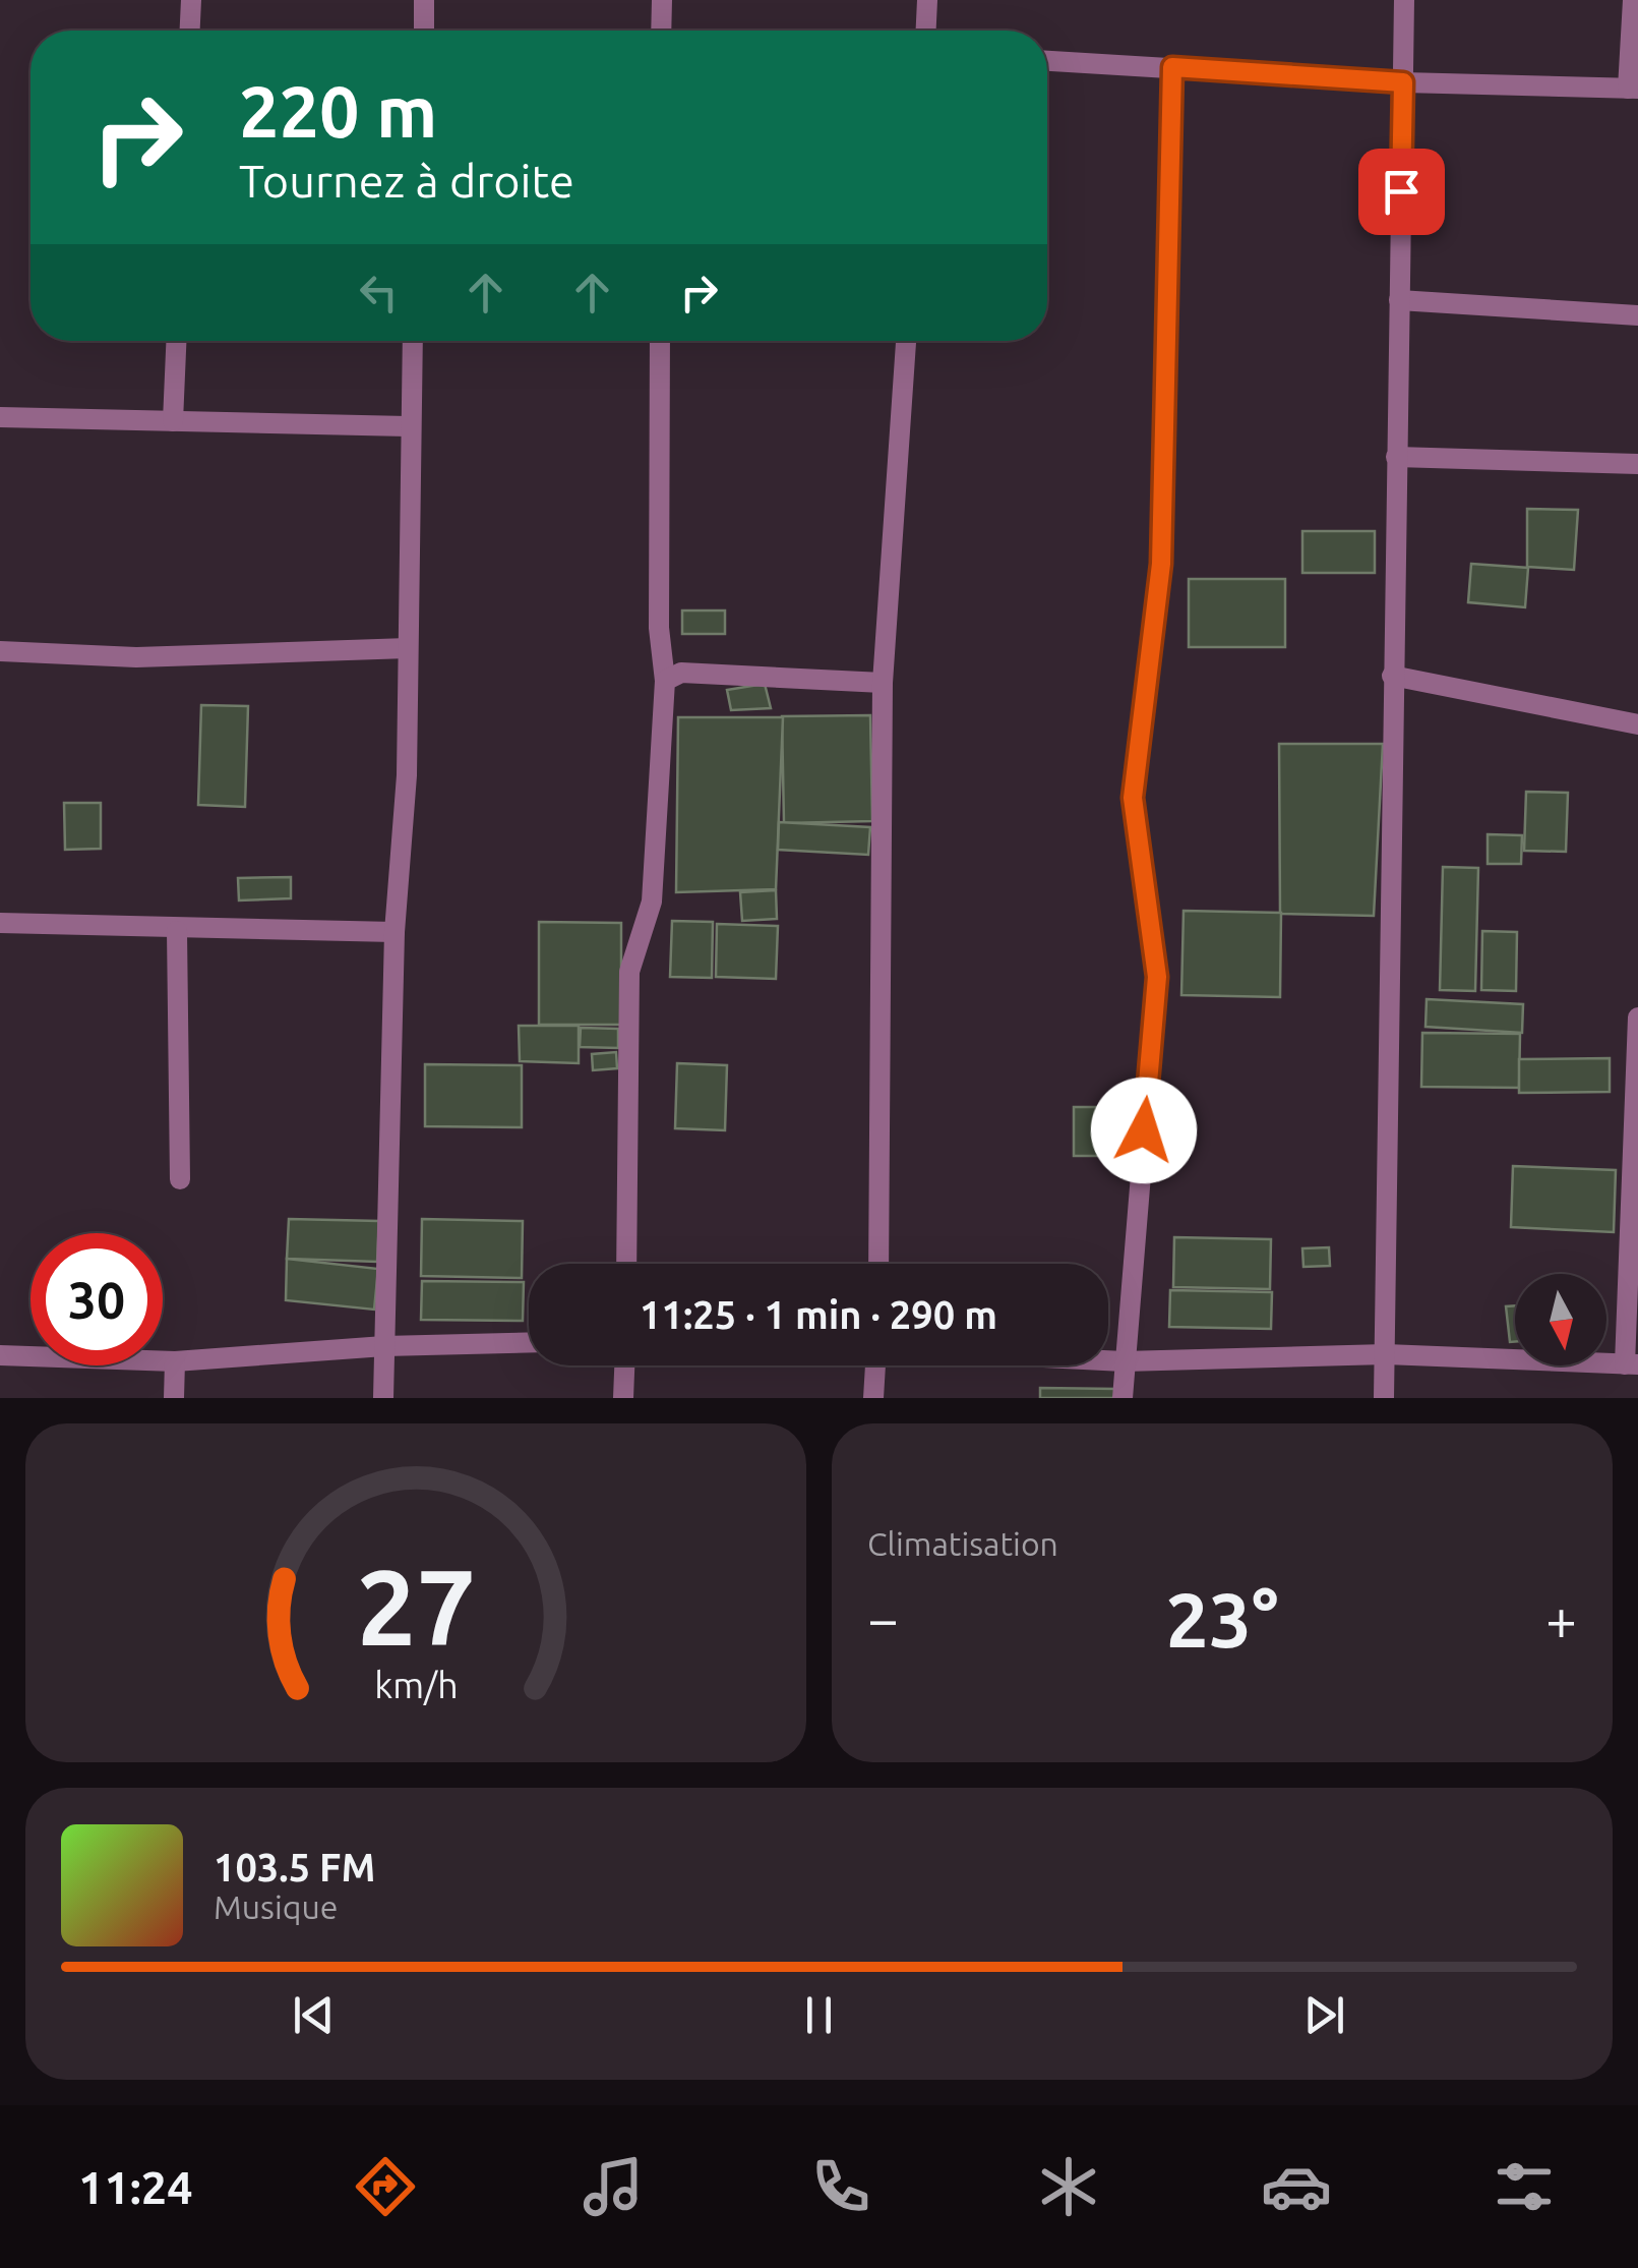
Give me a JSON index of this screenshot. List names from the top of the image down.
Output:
{
  "north": "bottom",
  "page": {
    "turn": ["220 m", "Tournez à droite"],
    "limit": "30",
    "trip": "11:25 · 1 min · 290 m",
    "tile": "Climatisation",
    "heat": ["−", "23°", "+"],
    "song": ["103.5 FM", "Musique"],
    "tabs": "11:24",
    "gauge": ["27", "km/h"]
  }
}
